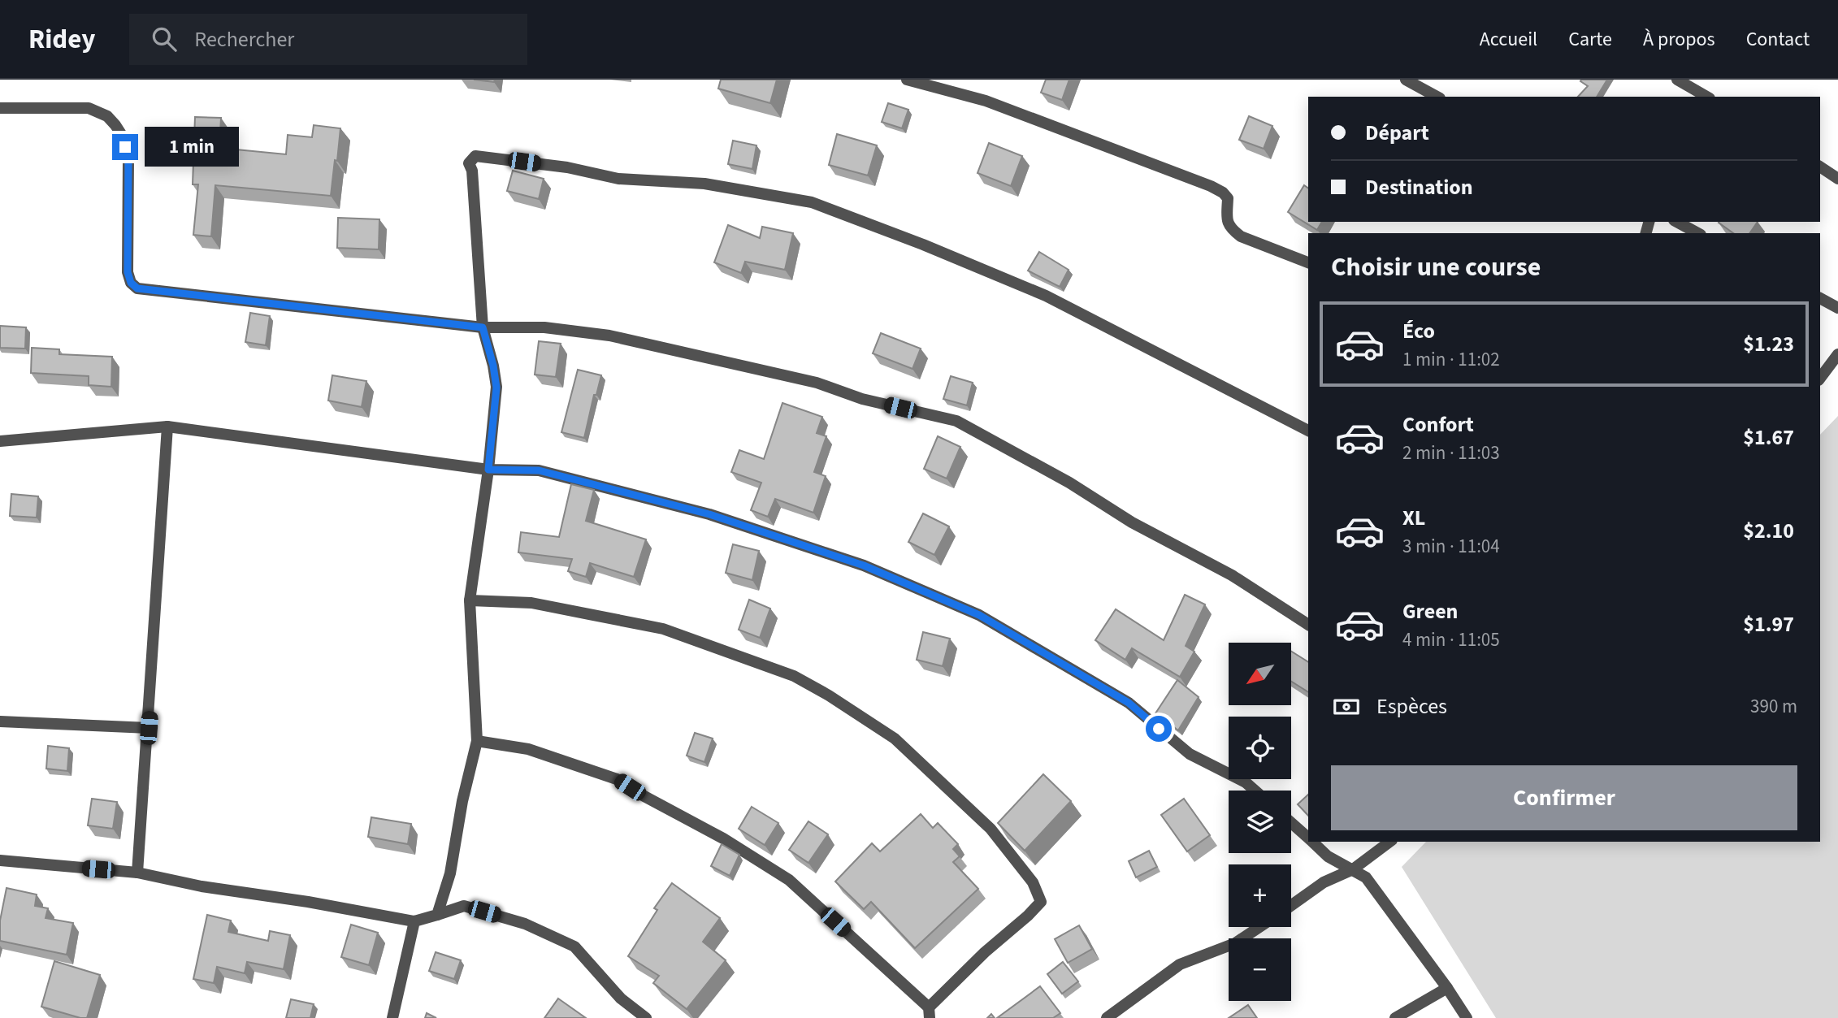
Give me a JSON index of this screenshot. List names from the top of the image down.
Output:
{
  "north": "bottom left",
  "page": {
    "header": "Ridey",
    "search": "Rechercher",
    "nav": [
      "Accueil",
      "Carte",
      "À propos",
      "Contact"
    ],
    "banner": ["Départ", "Destination"],
    "bubble": "1 min",
    "heading": "Choisir une course",
    "list": [
      {
        "name": "Éco",
        "note": "1 min · 11:02",
        "value": "$1.23"
      },
      {
        "name": "Confort",
        "note": "2 min · 11:03",
        "value": "$1.67"
      },
      {
        "name": "XL",
        "note": "3 min · 11:04",
        "value": "$2.10"
      },
      {
        "name": "Green",
        "note": "4 min · 11:05",
        "value": "$1.97"
      }
    ],
    "map_buttons": ["+", "−"],
    "pay": ["Espèces", "390 m"],
    "buttons": "Confirmer"
  }
}
